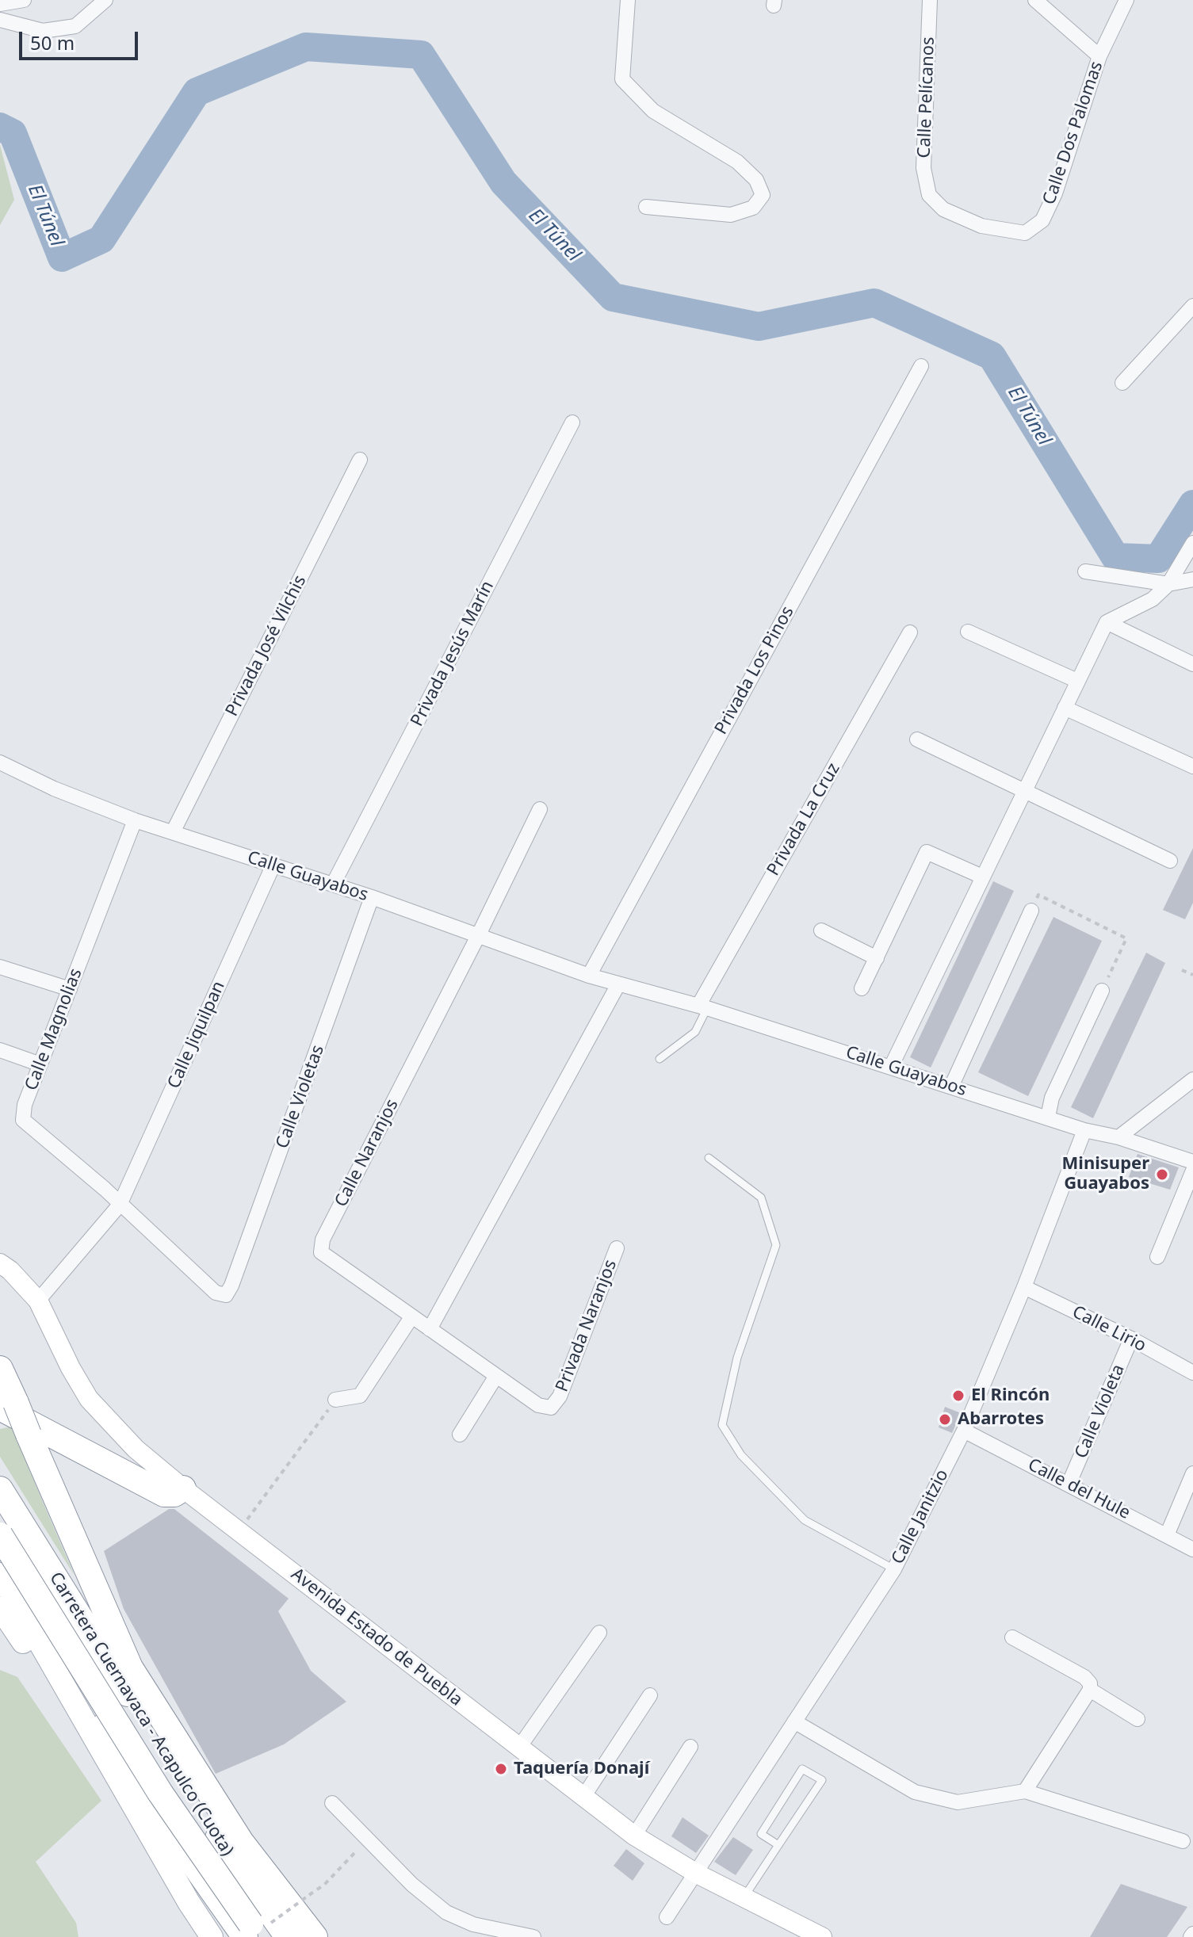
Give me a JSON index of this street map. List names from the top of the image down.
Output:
{
  "streets": {
    "highway": ["Carretera Cuernavaca - Acapulco (Cuota)"],
    "street": [
      "Calle Pelícanos",
      "Calle Dos Palomas",
      "Privada José Vilchis",
      "Privada Jesús Marín",
      "Privada Los Pinos",
      "Privada La Cruz",
      "Calle Guayabos",
      "Calle Magnolias",
      "Calle Jiquilpan",
      "Calle Violetas",
      "Calle Naranjos",
      "Privada Naranjos",
      "Calle Lirio",
      "Calle Violeta",
      "Calle del Hule",
      "Calle Janitzio",
      "Avenida Estado de Puebla"
    ]
  },
  "crossings": [
    ["Calle Pelícanos", "Calle Dos Palomas"],
    ["Privada José Vilchis", "Calle Guayabos"],
    ["Privada Jesús Marín", "Calle Guayabos"],
    ["Privada Los Pinos", "Calle Guayabos"],
    ["Privada La Cruz", "Calle Guayabos"],
    ["Calle Guayabos", "Calle Magnolias"],
    ["Calle Guayabos", "Calle Jiquilpan"],
    ["Calle Guayabos", "Calle Violetas"],
    ["Calle Guayabos", "Calle Naranjos"],
    ["Calle Guayabos", "Calle Janitzio"],
    ["Calle Magnolias", "Calle Jiquilpan"],
    ["Calle Magnolias", "Calle Violetas"],
    ["Calle Jiquilpan", "Calle Violetas"],
    ["Calle Jiquilpan", "Avenida Estado de Puebla"],
    ["Calle Naranjos", "Privada Naranjos"],
    ["Calle Lirio", "Calle Violeta"],
    ["Calle Lirio", "Calle Janitzio"],
    ["Calle Violeta", "Calle del Hule"],
    ["Calle del Hule", "Calle Janitzio"],
    ["Calle Janitzio", "Avenida Estado de Puebla"]
  ],
  "water": ["El Túnel"],
  "places": [
    "Minisuper Guayabos",
    "El Rincón",
    "Abarrotes",
    "Taquería Donají"
  ],
  "scale_bar": "50 m"
}
